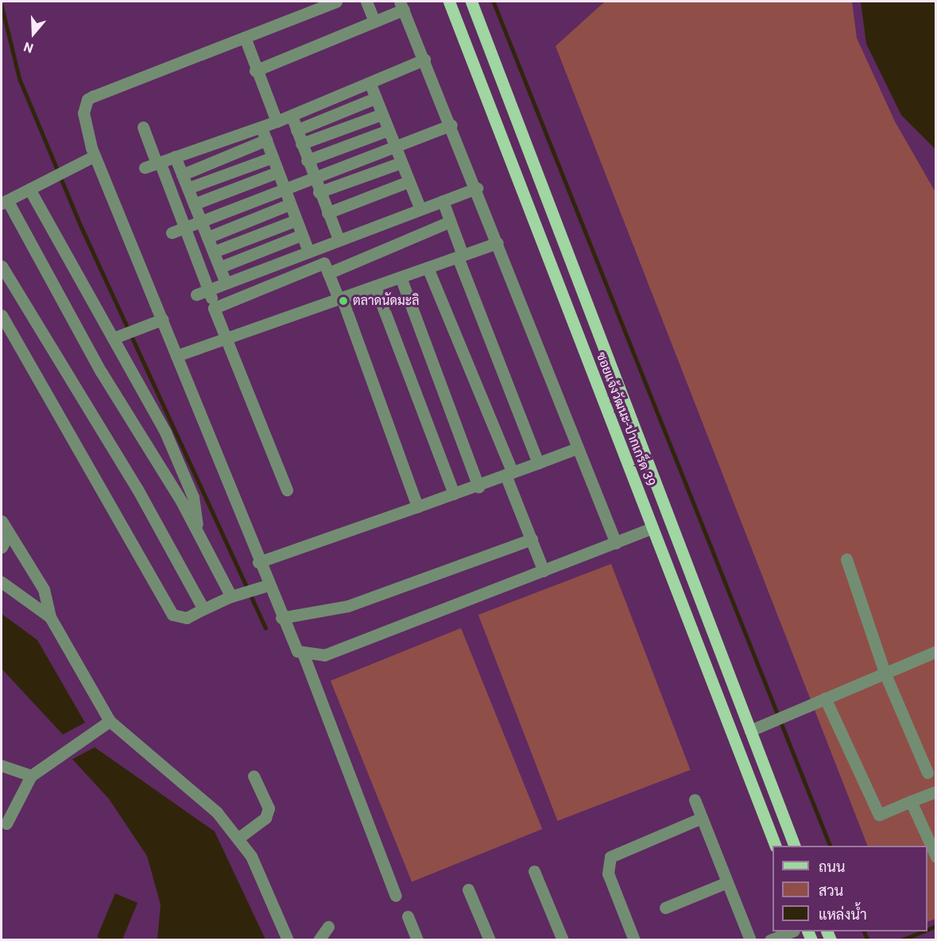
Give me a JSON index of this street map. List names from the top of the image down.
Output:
{
  "streets": {
    "main road": ["ซอยแจ้งวัฒนะ-ปากเกร็ด 39"]
  },
  "places": ["ตลาดนัดมะลิ"],
  "legend": ["ถนน", "สวน", "แหล่งน้ำ"],
  "north": "bottom"
}
